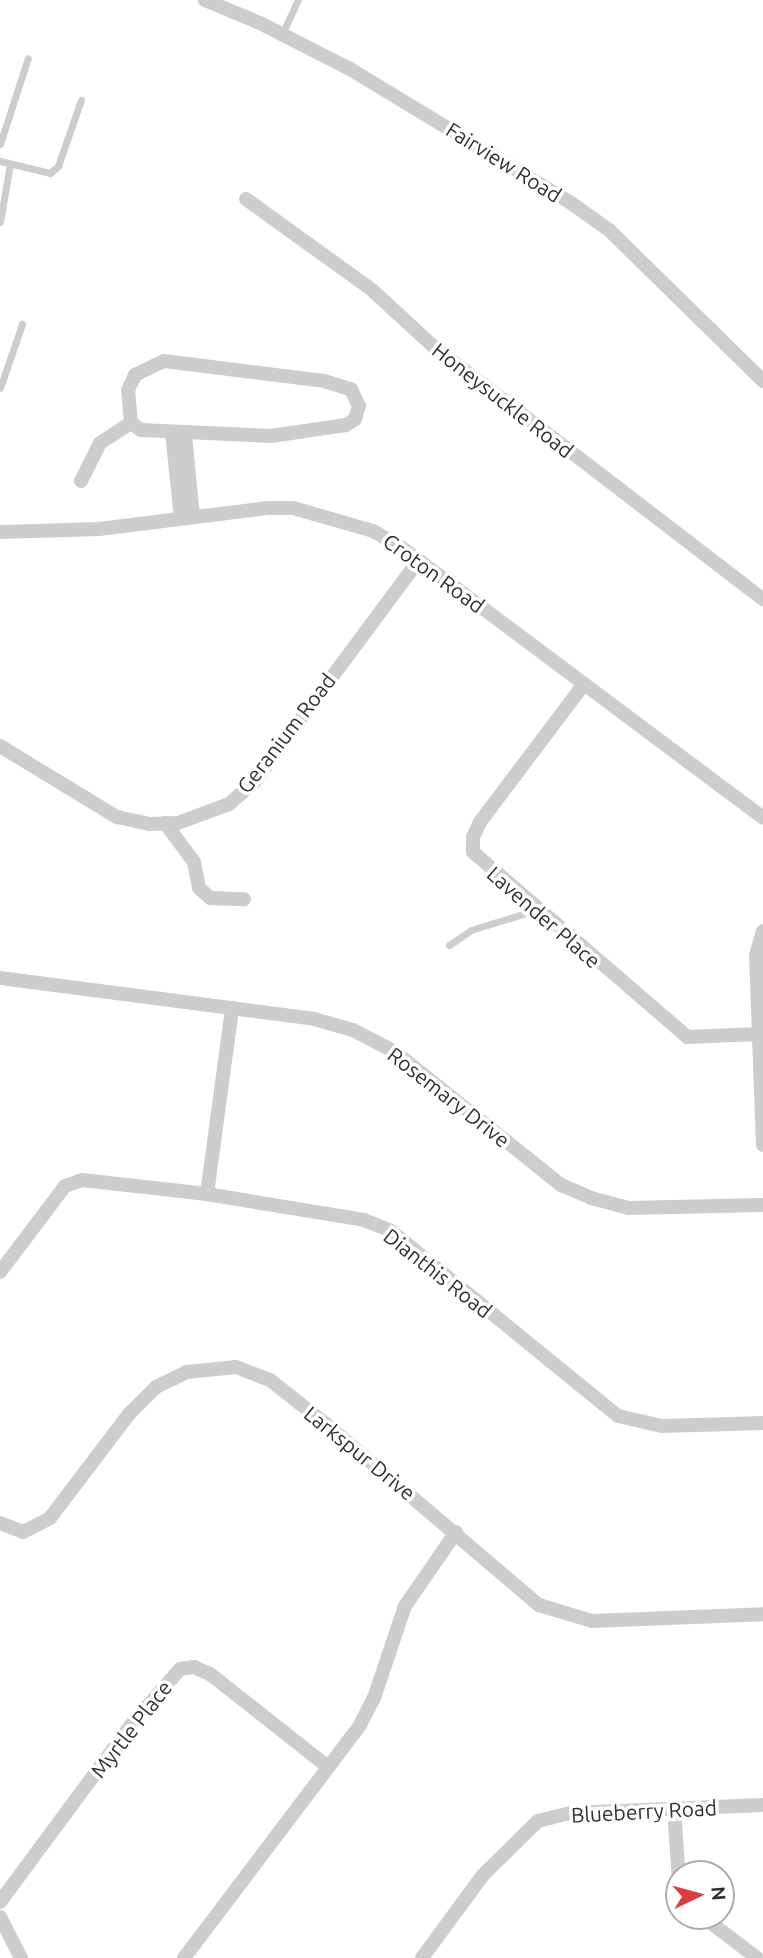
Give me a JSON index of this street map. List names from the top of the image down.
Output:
{
  "streets": {
    "street": [
      "Fairview Road",
      "Honeysuckle Road",
      "Croton Road",
      "Geranium Road",
      "Lavender Place",
      "Rosemary Drive",
      "Dianthis Road",
      "Larkspur Drive",
      "Myrtle Place",
      "Blueberry Road"
    ]
  },
  "crossings": [
    ["Croton Road", "Geranium Road"],
    ["Croton Road", "Lavender Place"]
  ],
  "north": "right"
}
